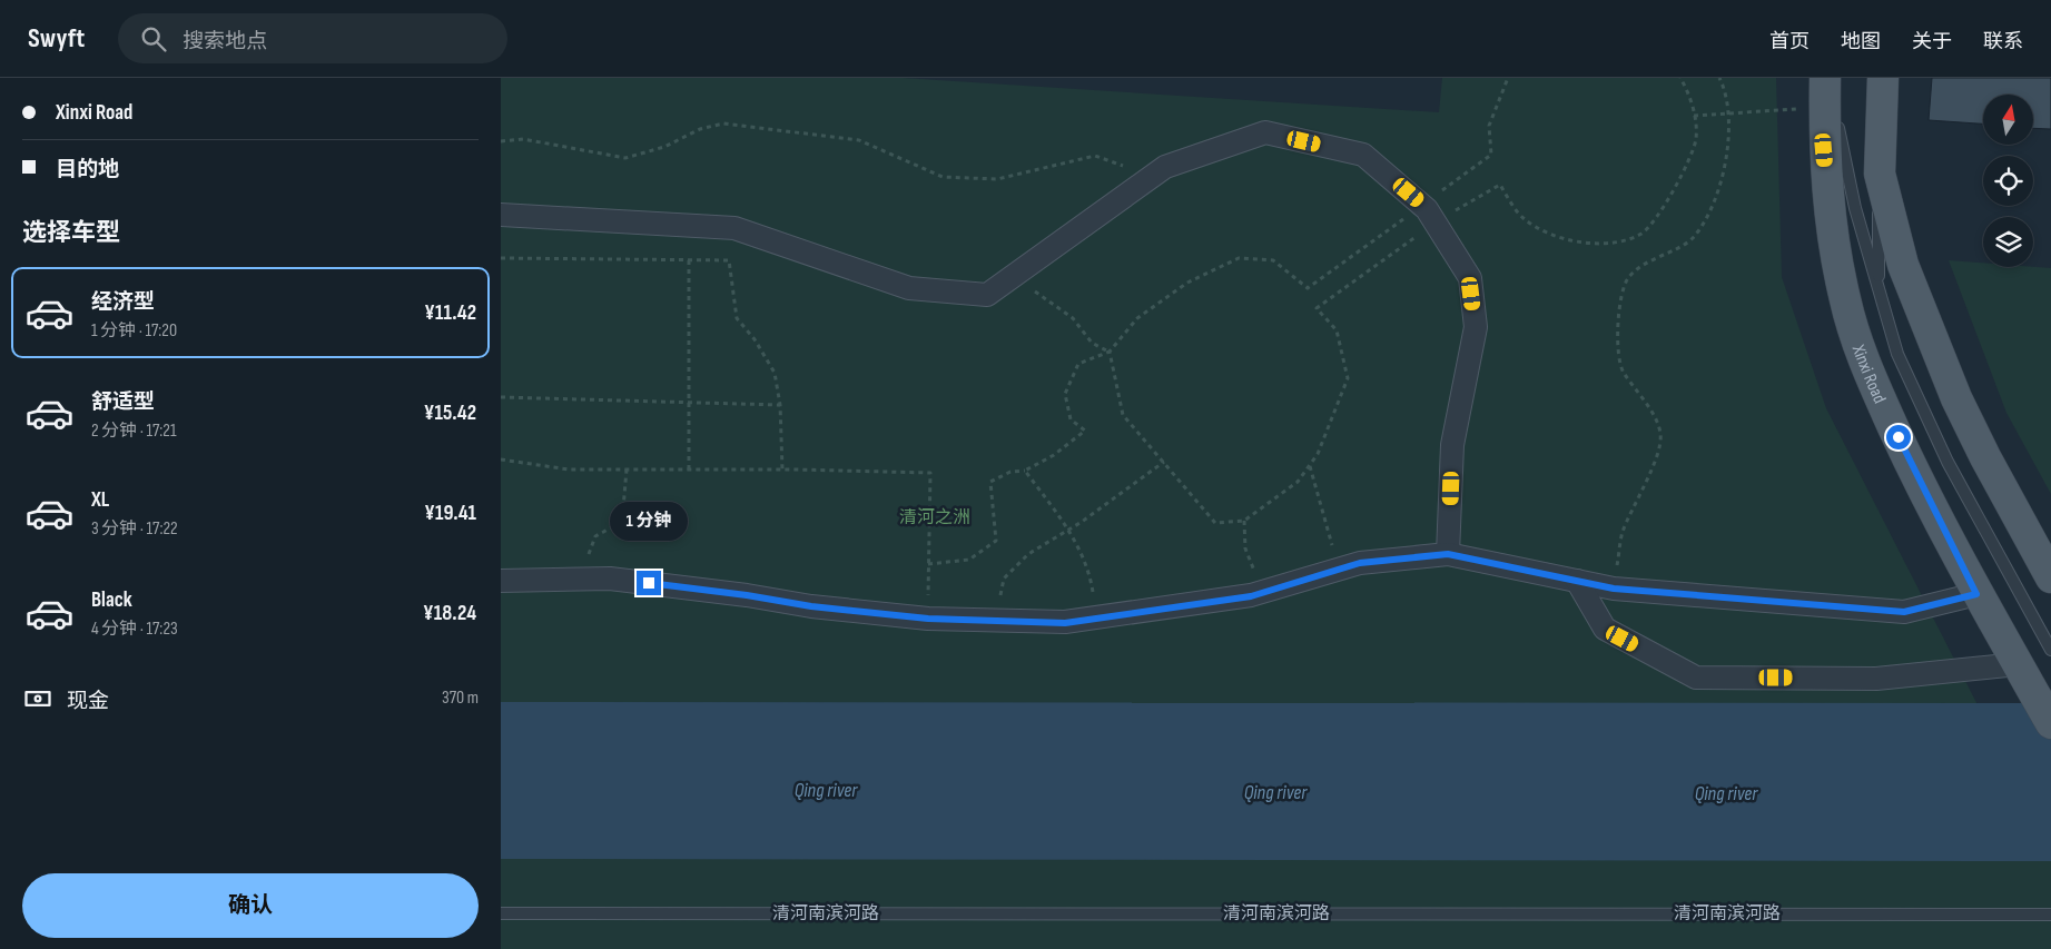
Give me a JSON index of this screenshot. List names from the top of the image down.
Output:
{
  "streets": {
    "main road": ["Xinxi Road"],
    "lane": ["清河南滨河路"]
  },
  "water": ["Qing river"],
  "parks": ["清河之洲"],
  "north": "top",
  "page": {
    "header": "Swyft",
    "search": "搜索地点",
    "nav": [
      "首页",
      "地图",
      "关于",
      "联系"
    ],
    "banner": ["Xinxi Road", "目的地"],
    "heading": "选择车型",
    "list": [
      {
        "name": "经济型",
        "note": "1 分钟 · 17:20",
        "value": "¥11.42"
      },
      {
        "name": "舒适型",
        "note": "2 分钟 · 17:21",
        "value": "¥15.42"
      },
      {
        "name": "XL",
        "note": "3 分钟 · 17:22",
        "value": "¥19.41"
      },
      {
        "name": "Black",
        "note": "4 分钟 · 17:23",
        "value": "¥18.24"
      }
    ],
    "bubble": "1 分钟",
    "pay": ["现金", "370 m"],
    "buttons": "确认"
  }
}
